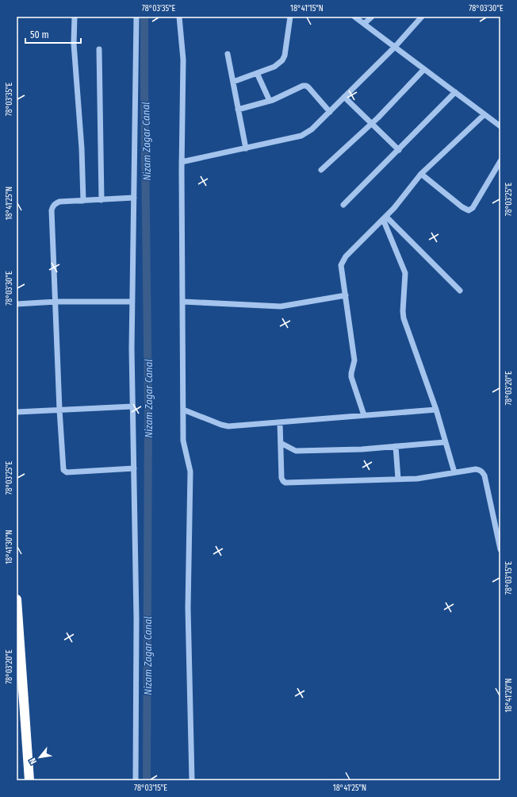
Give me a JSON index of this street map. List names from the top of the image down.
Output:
{
  "water": ["Nizam Zagar Canal"],
  "scale_bar": "50 m",
  "north": "bottom left",
  "coordinates": [
    "78°03'35\"E",
    "18°41'15\"N",
    "78°03'30\"E",
    "78°03'25\"E",
    "18°41'25\"N",
    "78°03'20\"E",
    "18°41'30\"N",
    "78°03'15\"E",
    "18°41'20\"N"
  ]
}
